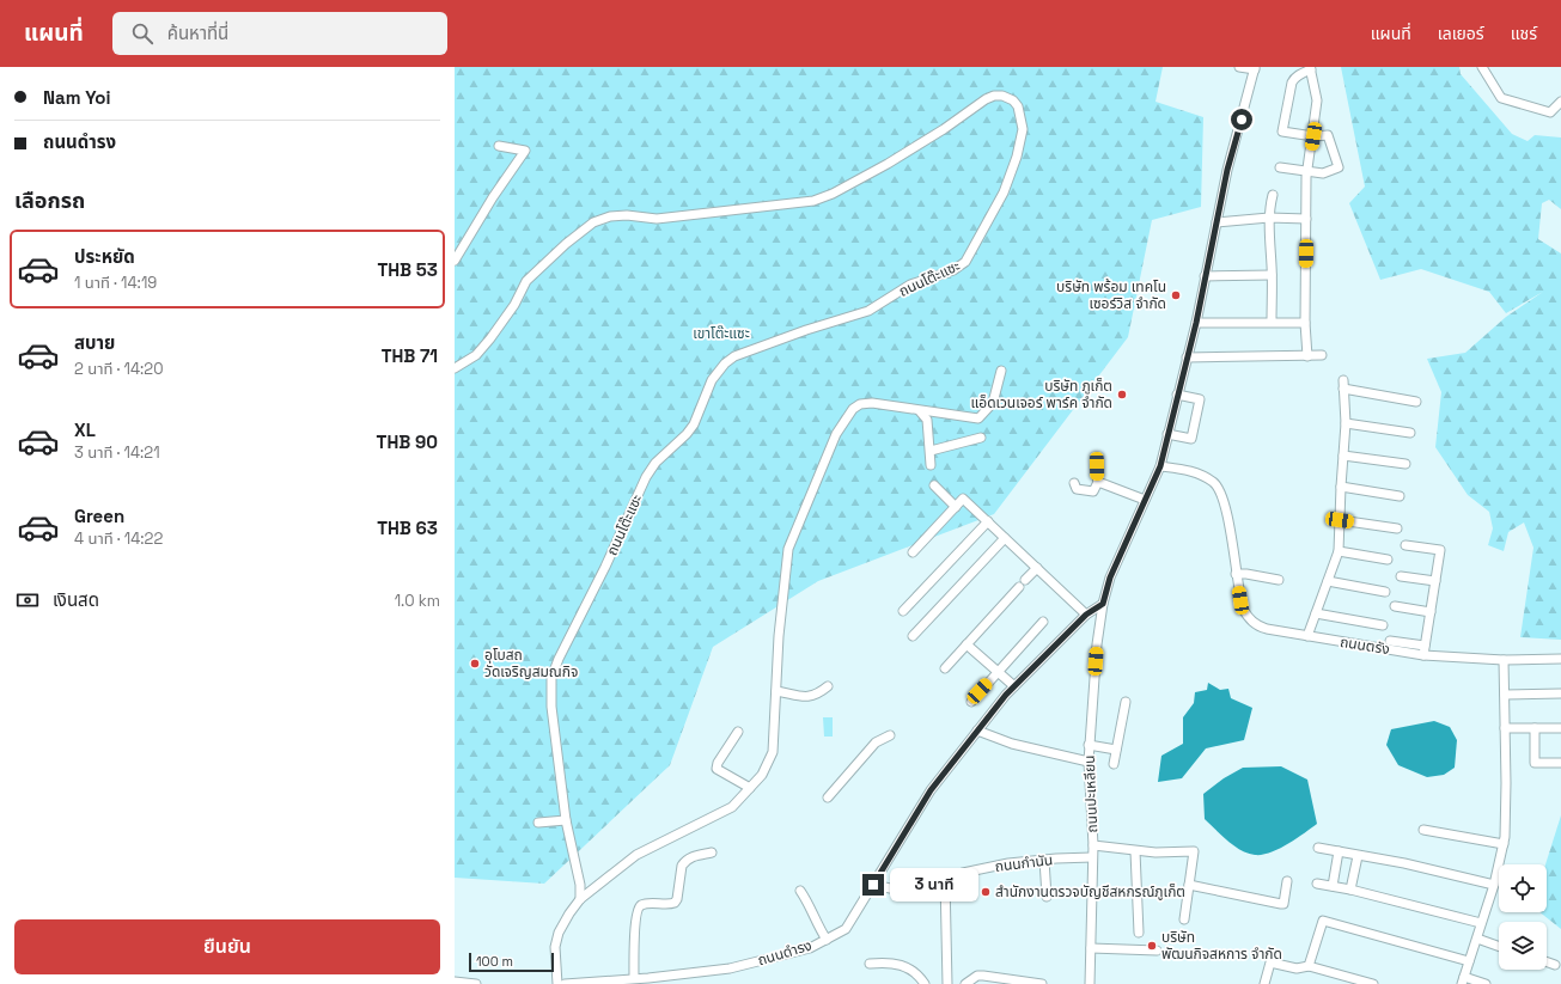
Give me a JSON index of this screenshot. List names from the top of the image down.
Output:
{
  "streets": {
    "street": [
      "ถนนโต๊ะแซะ",
      "ถนนตรัง",
      "ถนนปะเหลียน",
      "ถนนกำนัน",
      "ถนนดำรง"
    ]
  },
  "crossings": [
    ["ถนนปะเหลียน", "ถนนกำนัน"],
    ["ถนนปะเหลียน", "ถนนดำรง"],
    ["ถนนกำนัน", "ถนนดำรง"]
  ],
  "parks": ["เขาโต๊ะแซะ"],
  "places": [
    "บริษัท พร้อม เทคโน เซอร์วิส จำกัด",
    "บริษัท ภูเก็ต แอ็ดเวนเจอร์ พาร์ค จำกัด",
    "อุโบสถ วัดเจริญสมณกิจ",
    "สำนักงานตรวจบัญชีสหกรณ์ภูเก็ต",
    "บริษัท พัฒนกิจสหการ จำกัด"
  ],
  "scale_bar": "100 m",
  "page": {
    "header": "แผนที่",
    "search": "ค้นหาที่นี่",
    "nav": ["แผนที่", "เลเยอร์", "แชร์"],
    "banner": ["Nam Yoi", "ถนนดำรง"],
    "heading": "เลือกรถ",
    "list": [
      {
        "name": "ประหยัด",
        "note": "1 นาที · 14:19",
        "value": "THB 53"
      },
      {
        "name": "สบาย",
        "note": "2 นาที · 14:20",
        "value": "THB 71"
      },
      {
        "name": "XL",
        "note": "3 นาที · 14:21",
        "value": "THB 90"
      },
      {
        "name": "Green",
        "note": "4 นาที · 14:22",
        "value": "THB 63"
      }
    ],
    "pay": ["เงินสด", "1.0 km"],
    "bubble": "3 นาที",
    "buttons": "ยืนยัน",
    "scale": "100 m"
  }
}
